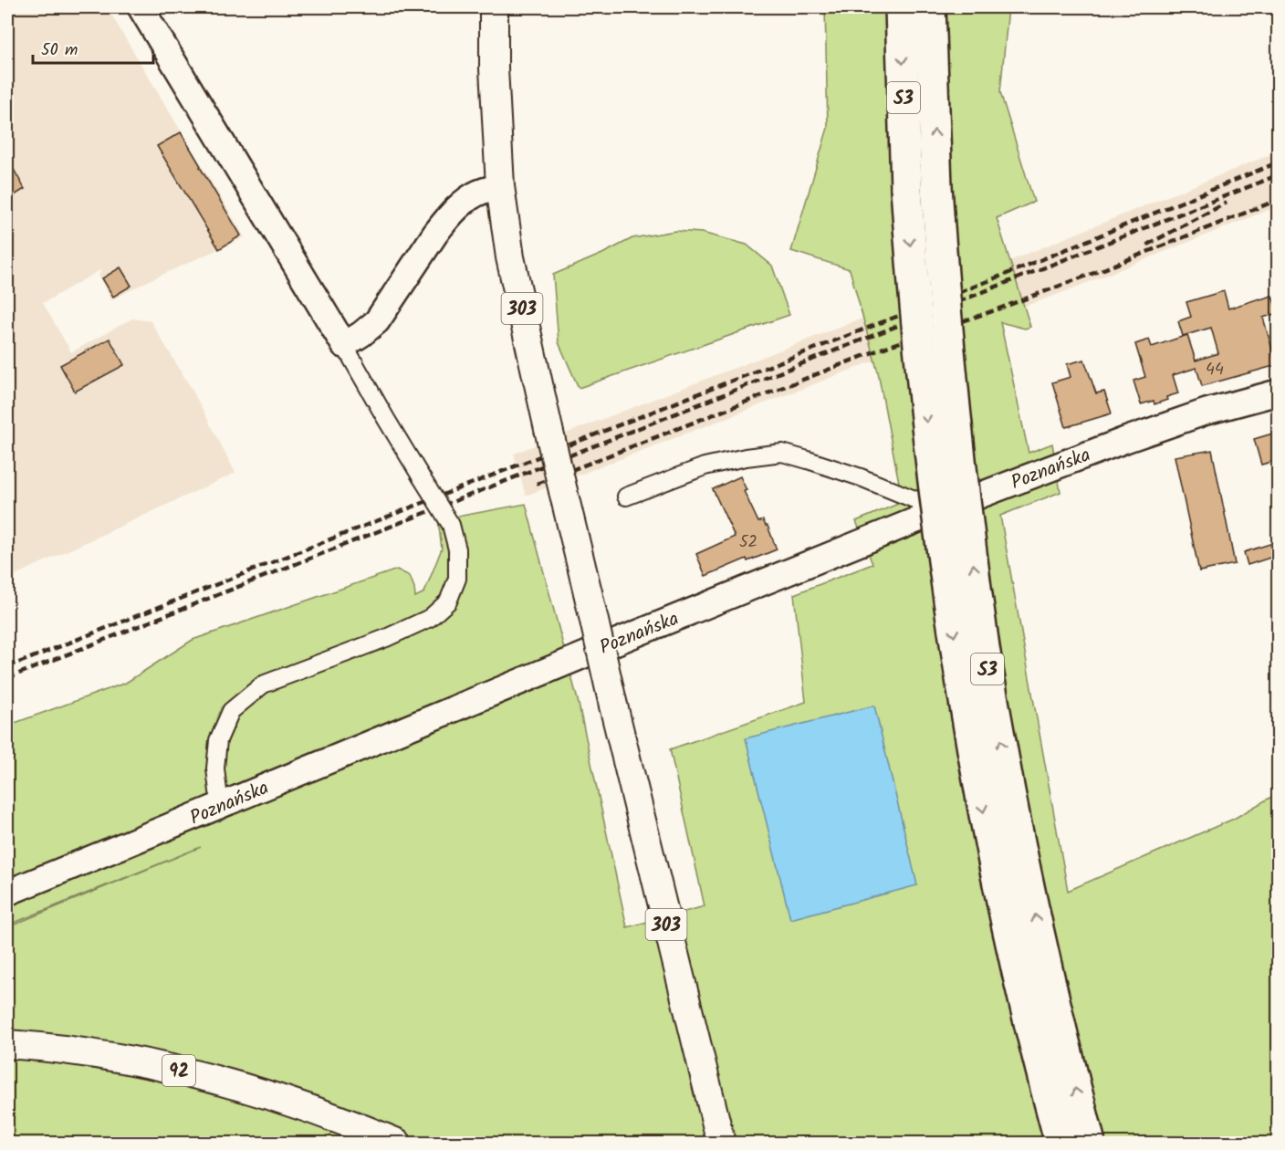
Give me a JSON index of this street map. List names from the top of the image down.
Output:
{
  "streets": {
    "highway": ["S3"],
    "main road": ["303", "92"],
    "street": ["Poznańska"]
  },
  "house_numbers": ["44", "52"],
  "scale_bar": "50 m"
}
